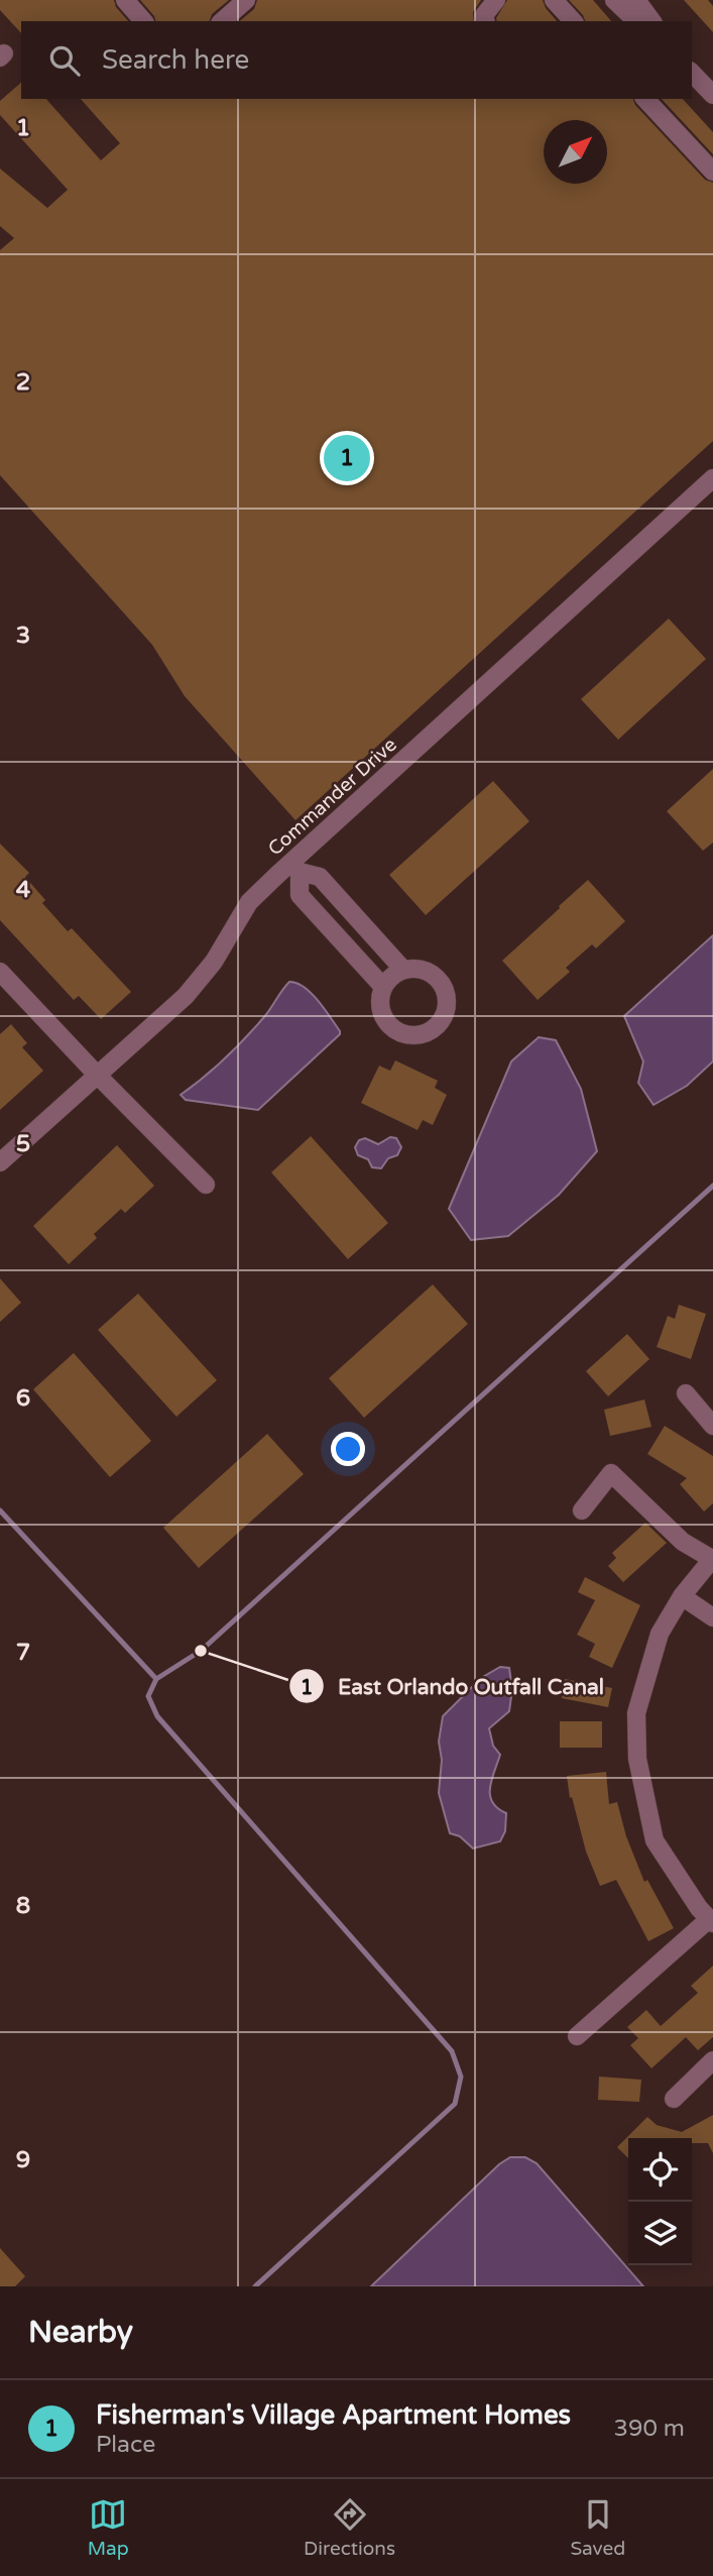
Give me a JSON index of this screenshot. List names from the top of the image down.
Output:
{
  "streets": {
    "street": ["Commander Drive"]
  },
  "places": ["East Orlando Outfall Canal"],
  "north": "top right",
  "page": {
    "search": "Search here",
    "pins": "1",
    "heading": "Nearby",
    "list": [
      {
        "mark": "1",
        "name": "Fisherman's Village Apartment Homes",
        "note": "Place",
        "value": "390 m"
      }
    ],
    "nav": ["Map", "Directions", "Saved"]
  },
  "grid": {
    "rows": [
      "1",
      "2",
      "3",
      "4",
      "5",
      "6",
      "7",
      "8",
      "9"
    ]
  }
}
